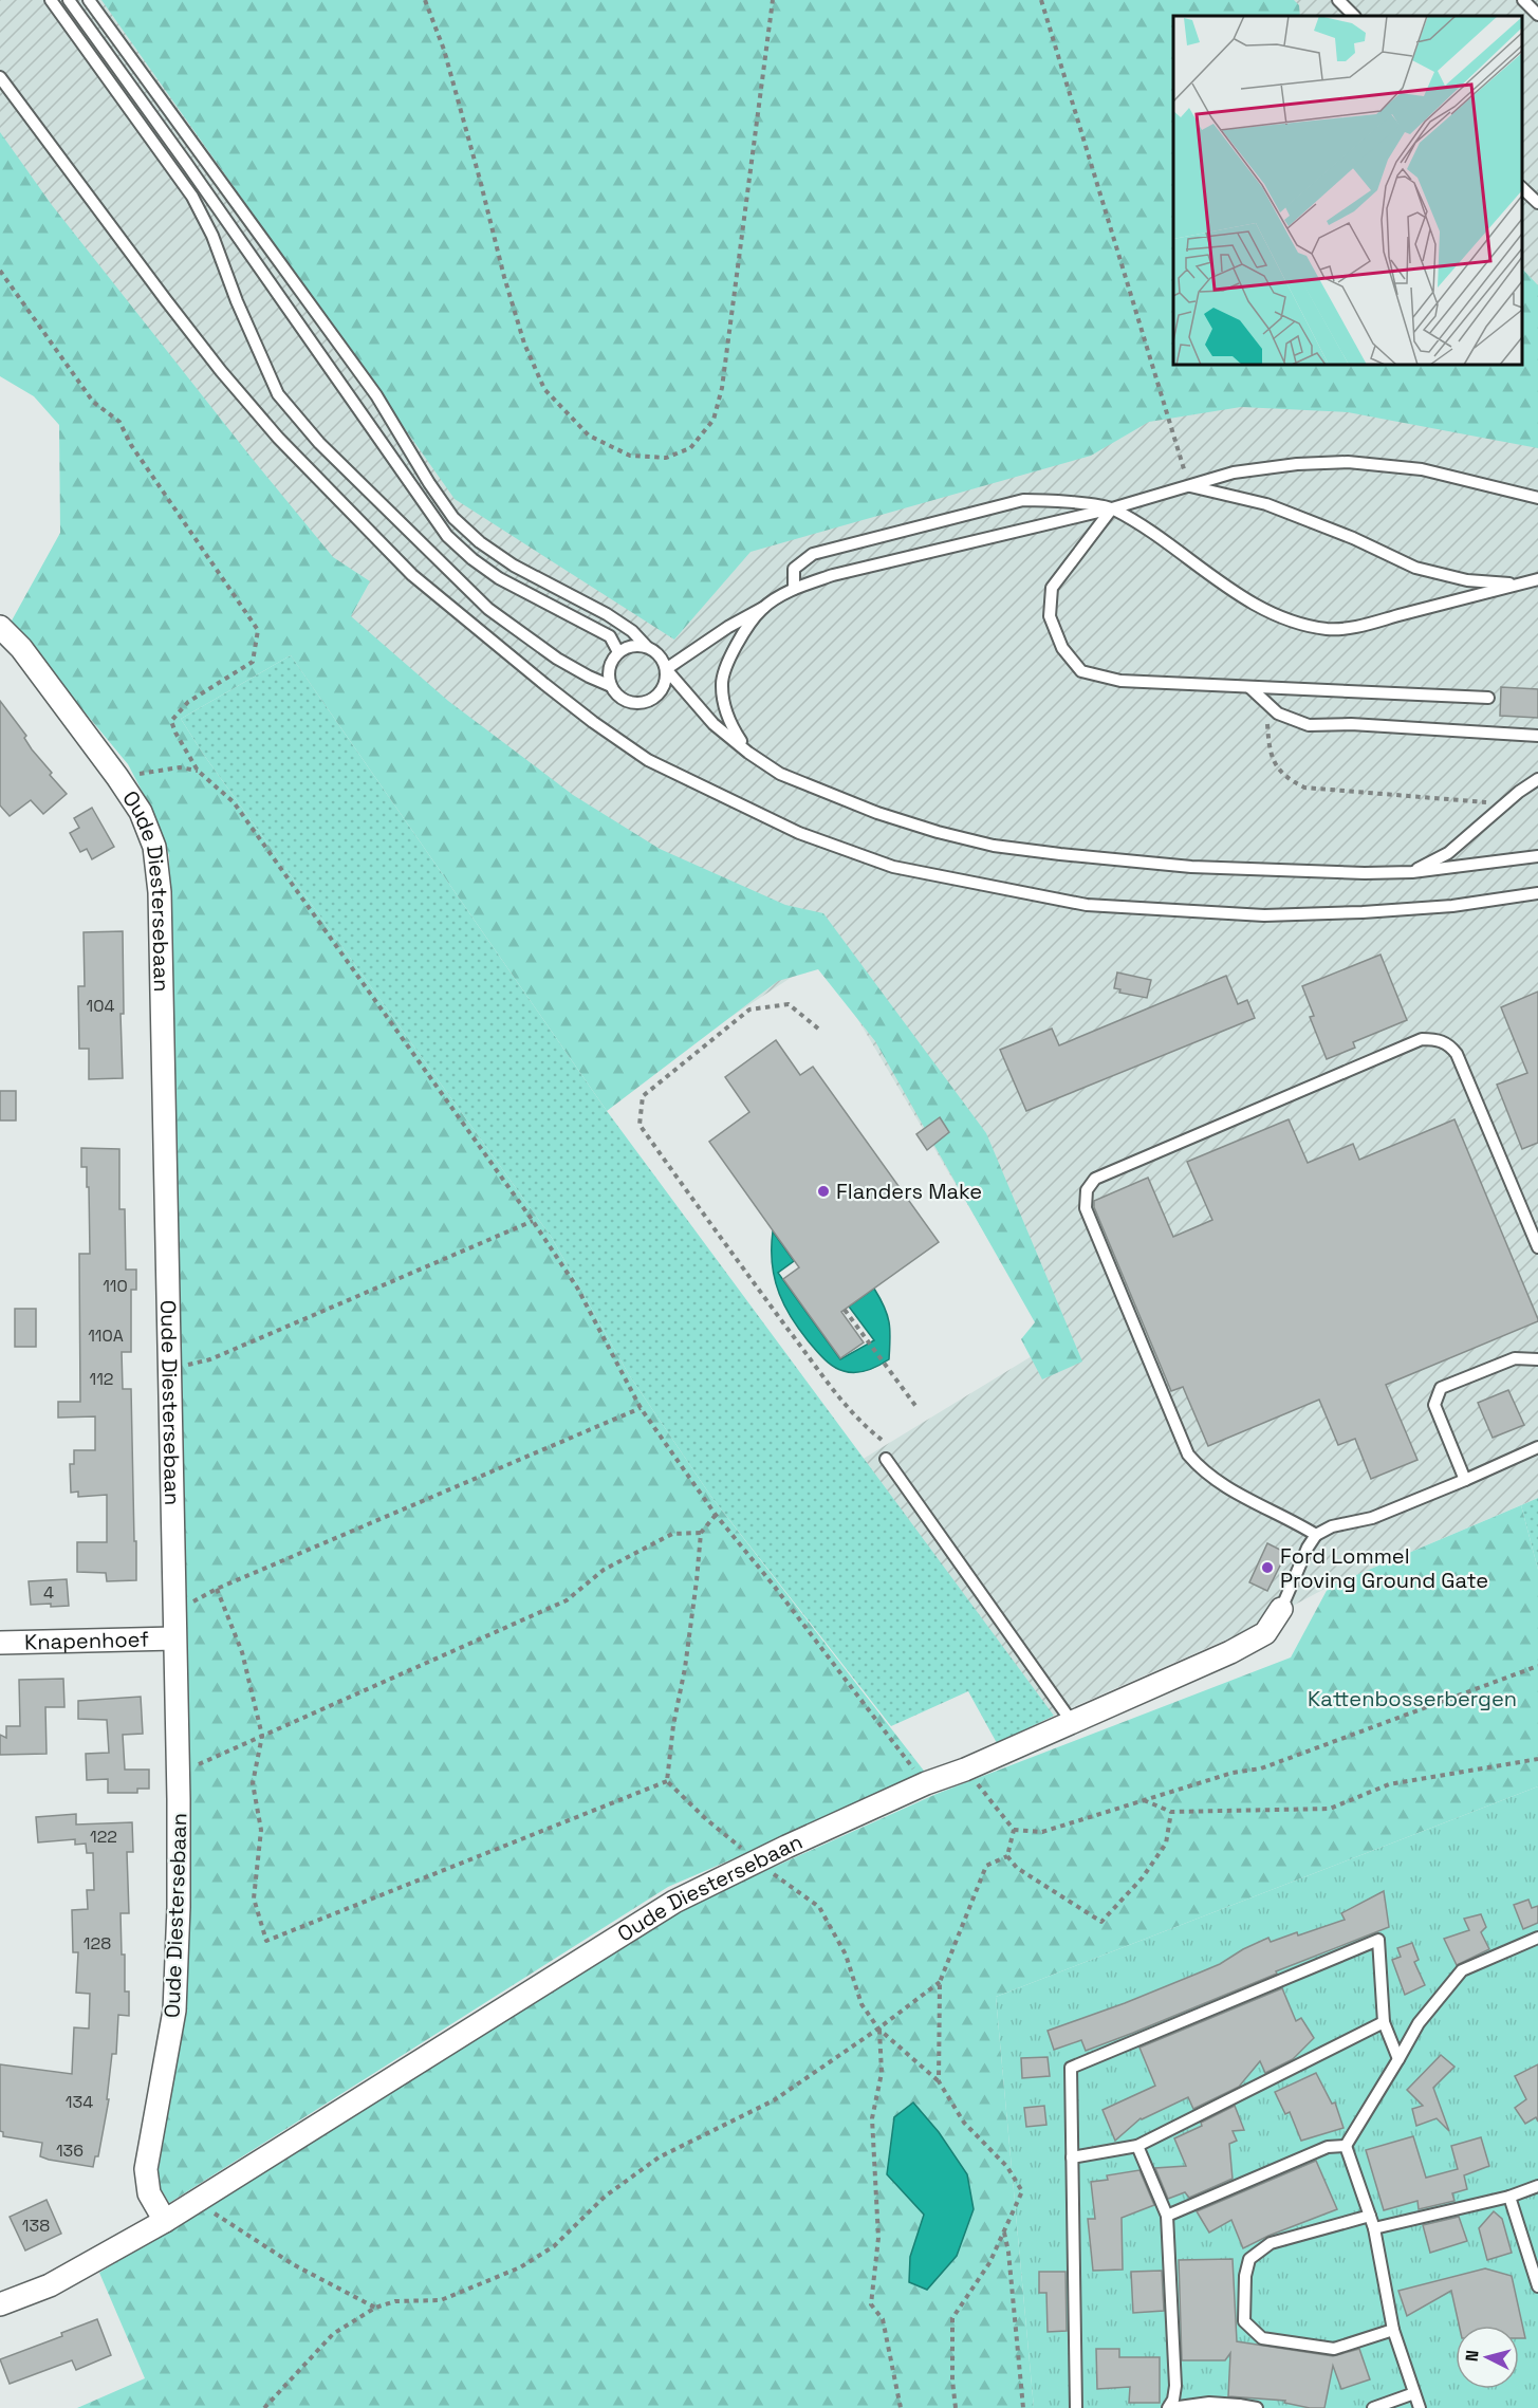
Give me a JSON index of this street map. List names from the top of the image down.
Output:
{
  "streets": {
    "street": ["Oude Diestersebaan", "Knapenhoef"]
  },
  "crossings": [
    ["Oude Diestersebaan", "Knapenhoef"]
  ],
  "parks": ["Kattenbosserbergen"],
  "places": ["Flanders Make", "Ford Lommel Proving Ground Gate"],
  "house_numbers": [
    "104",
    "110",
    "110A",
    "112",
    "4",
    "122",
    "128",
    "134",
    "136",
    "138"
  ],
  "north": "left"
}
